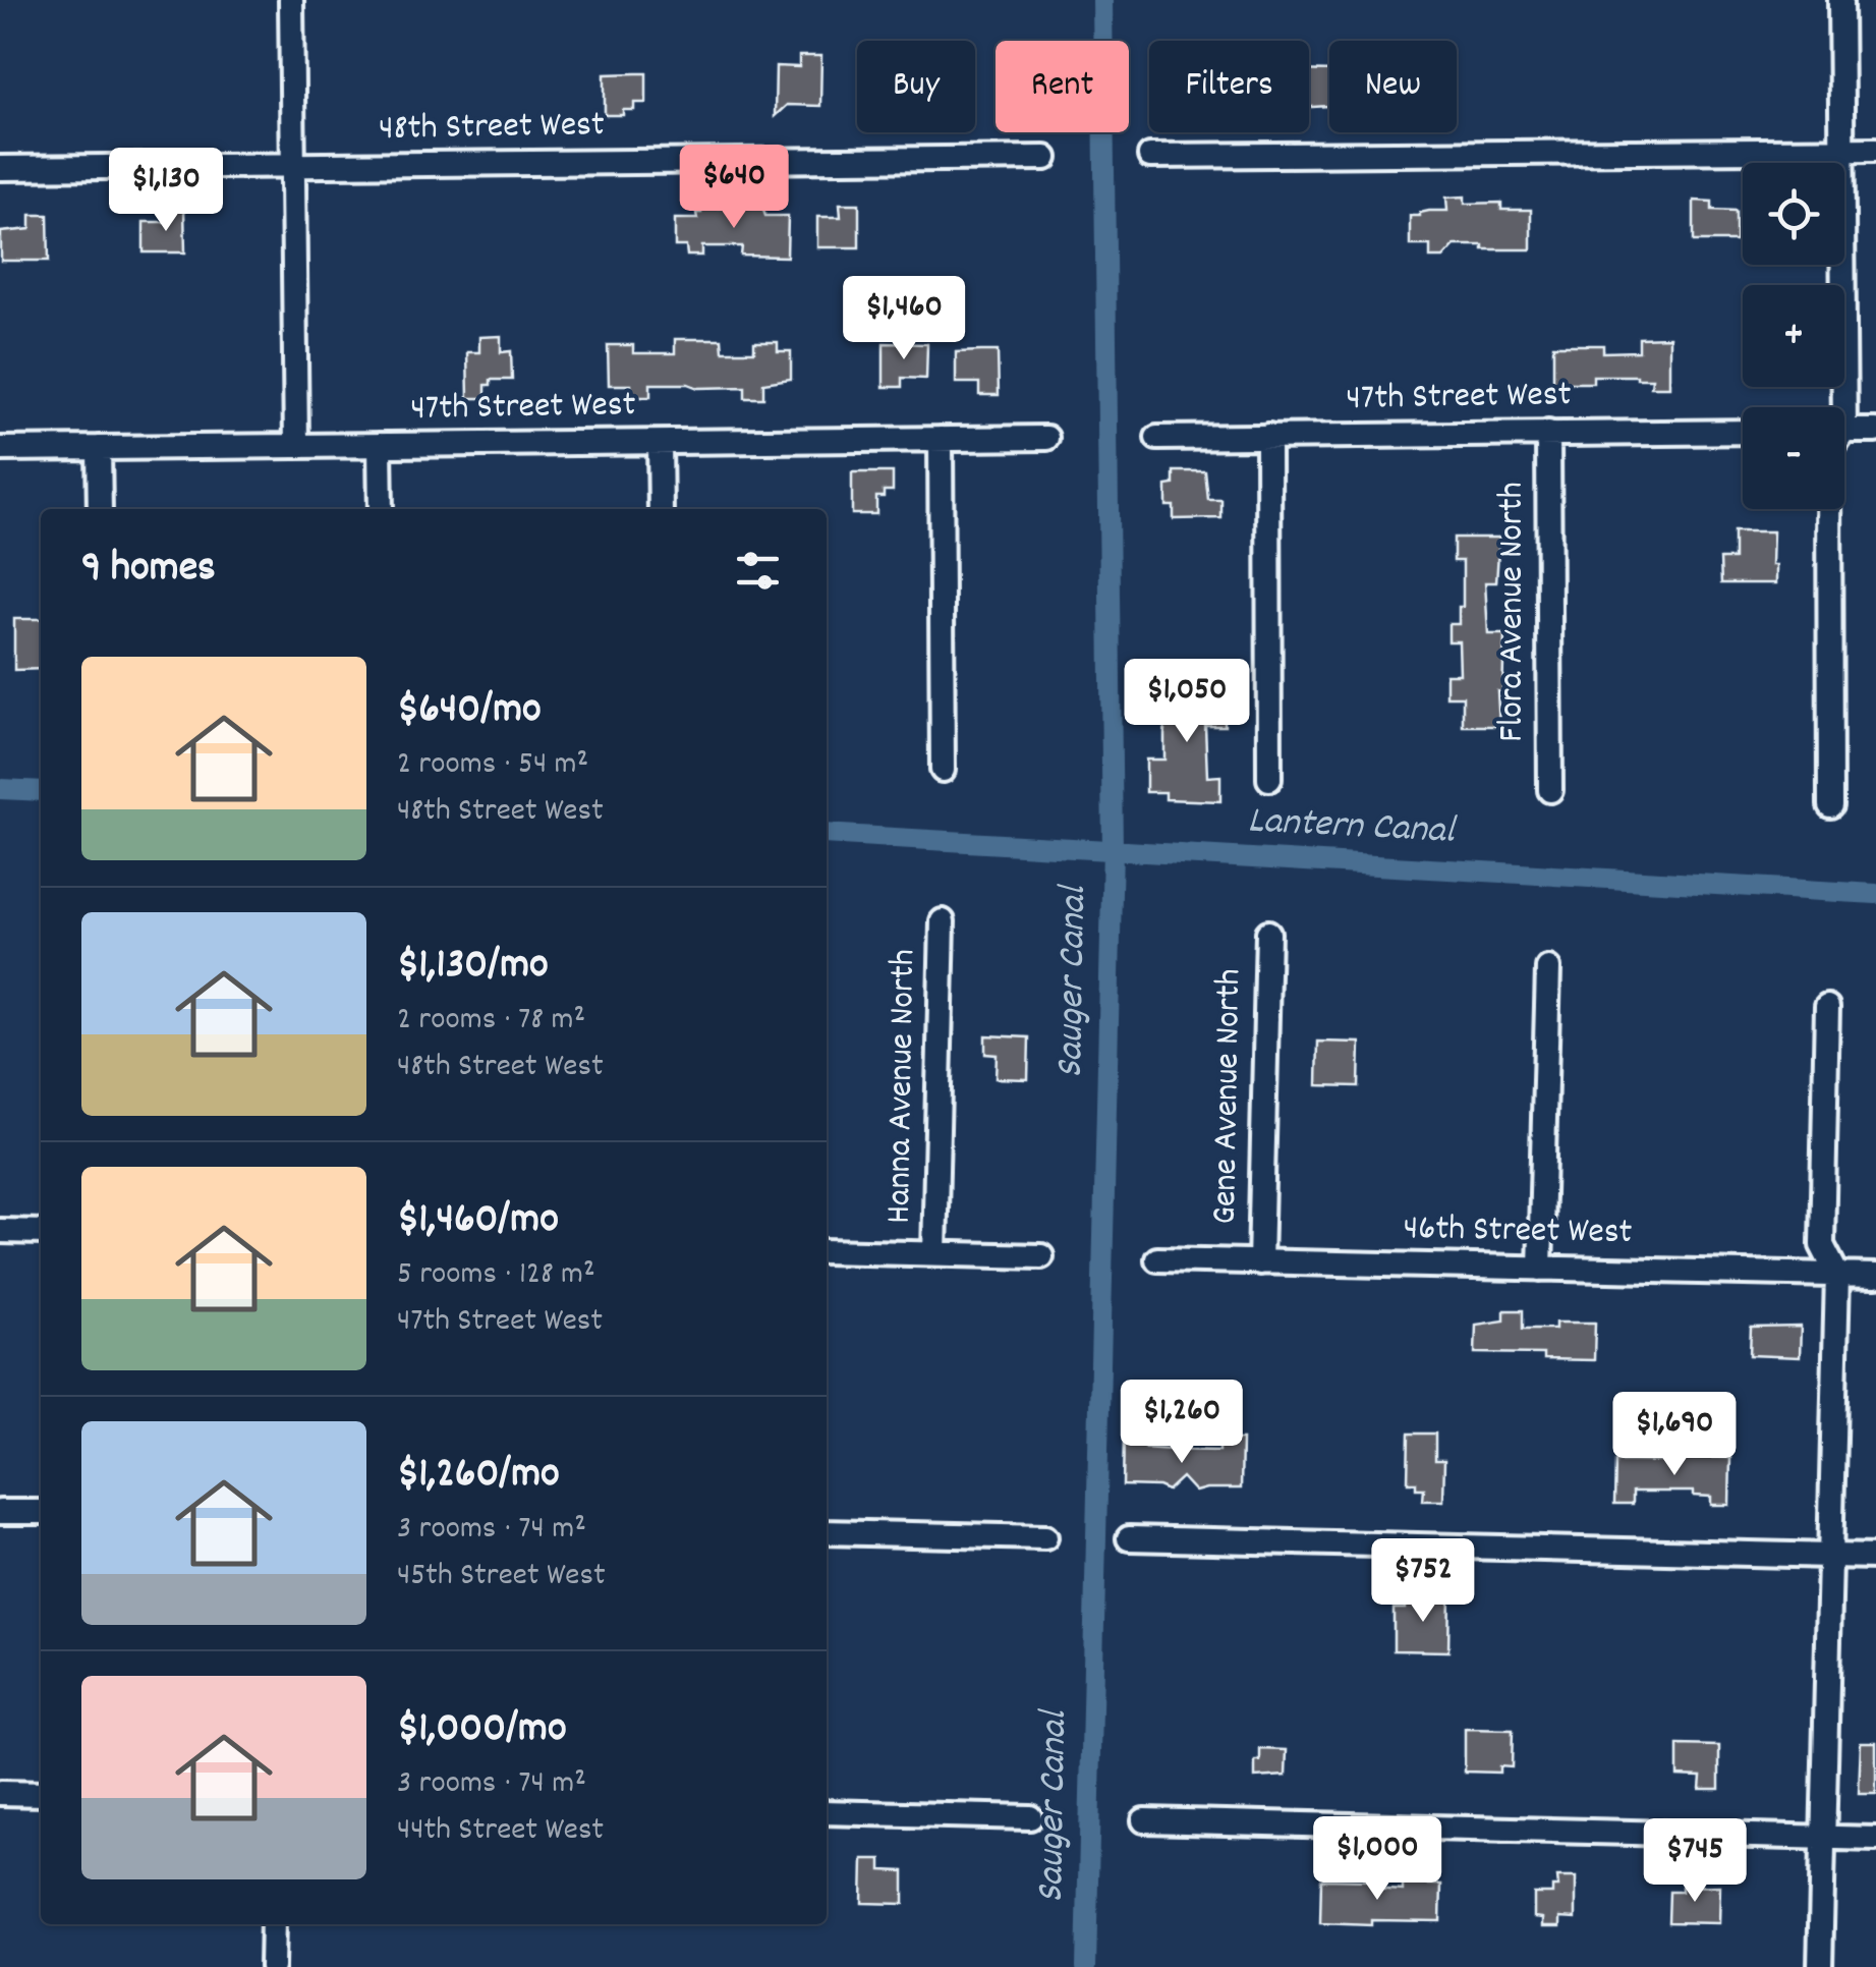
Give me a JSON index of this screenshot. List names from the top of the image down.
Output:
{
  "streets": {
    "street": [
      "48th Street West",
      "47th Street West",
      "Flora Avenue North",
      "Hanna Avenue North",
      "Gene Avenue North",
      "46th Street West"
    ]
  },
  "crossings": [
    ["47th Street West", "Flora Avenue North"],
    ["Gene Avenue North", "46th Street West"]
  ],
  "water": ["Lantern Canal", "Sauger Canal"],
  "page": {
    "chip": [
      "Buy",
      "Rent",
      "Filters",
      "New"
    ],
    "price": [
      "$640",
      "$1,130",
      "$1,460",
      "$1,050",
      "$1,260",
      "$1,690",
      "$752",
      "$1,000",
      "$745"
    ],
    "map_buttons": ["+", "−"],
    "heading": "9 homes",
    "list": [
      {
        "name": "$640/mo",
        "note": "2 rooms · 54 m² · 48th Street West"
      },
      {
        "name": "$1,130/mo",
        "note": "2 rooms · 78 m² · 48th Street West"
      },
      {
        "name": "$1,460/mo",
        "note": "5 rooms · 128 m² · 47th Street West"
      },
      {
        "name": "$1,260/mo",
        "note": "3 rooms · 74 m² · 45th Street West"
      },
      {
        "name": "$1,000/mo",
        "note": "3 rooms · 74 m² · 44th Street West"
      }
    ]
  }
}
